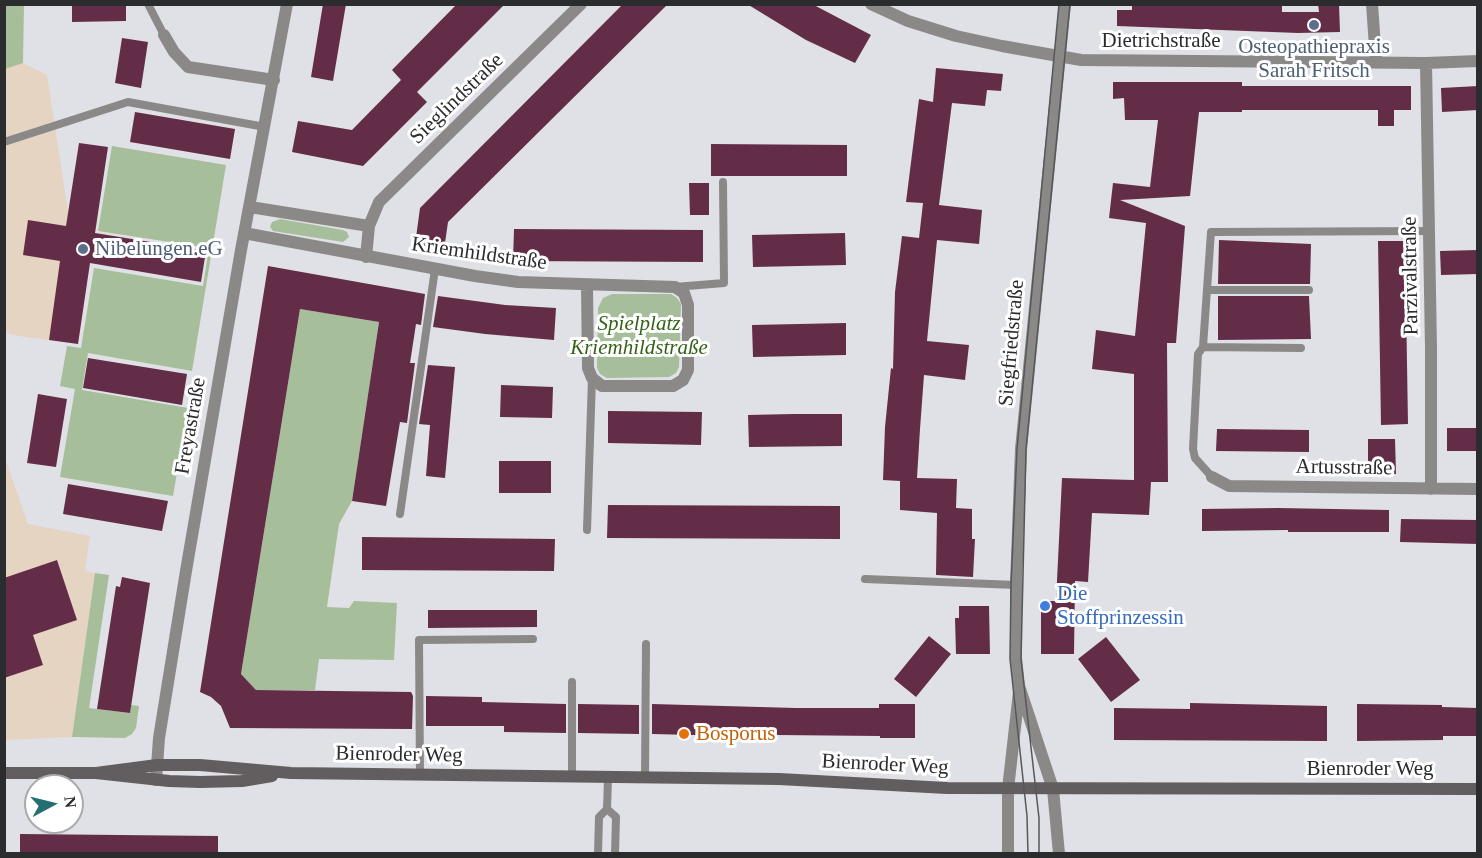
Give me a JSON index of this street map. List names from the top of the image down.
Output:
{
  "streets": {
    "main road": ["Bienroder Weg"],
    "street": [
      "Dietrichstraße",
      "Sieglindstraße",
      "Kriemhildstraße",
      "Parzivalstraße",
      "Siegfriedstraße",
      "Freyastraße",
      "Artusstraße"
    ]
  },
  "crossings": [
    ["Dietrichstraße", "Parzivalstraße"],
    ["Dietrichstraße", "Siegfriedstraße"],
    ["Kriemhildstraße", "Freyastraße"],
    ["Parzivalstraße", "Artusstraße"],
    ["Siegfriedstraße", "Bienroder Weg"],
    ["Freyastraße", "Bienroder Weg"]
  ],
  "parks": ["Spielplatz Kriemhildstraße"],
  "places": [
    "Osteopathiepraxis Sarah Fritsch",
    "Nibelungen.eG",
    "Die Stoffprinzessin",
    "Bosporus"
  ],
  "north": "right"
}
